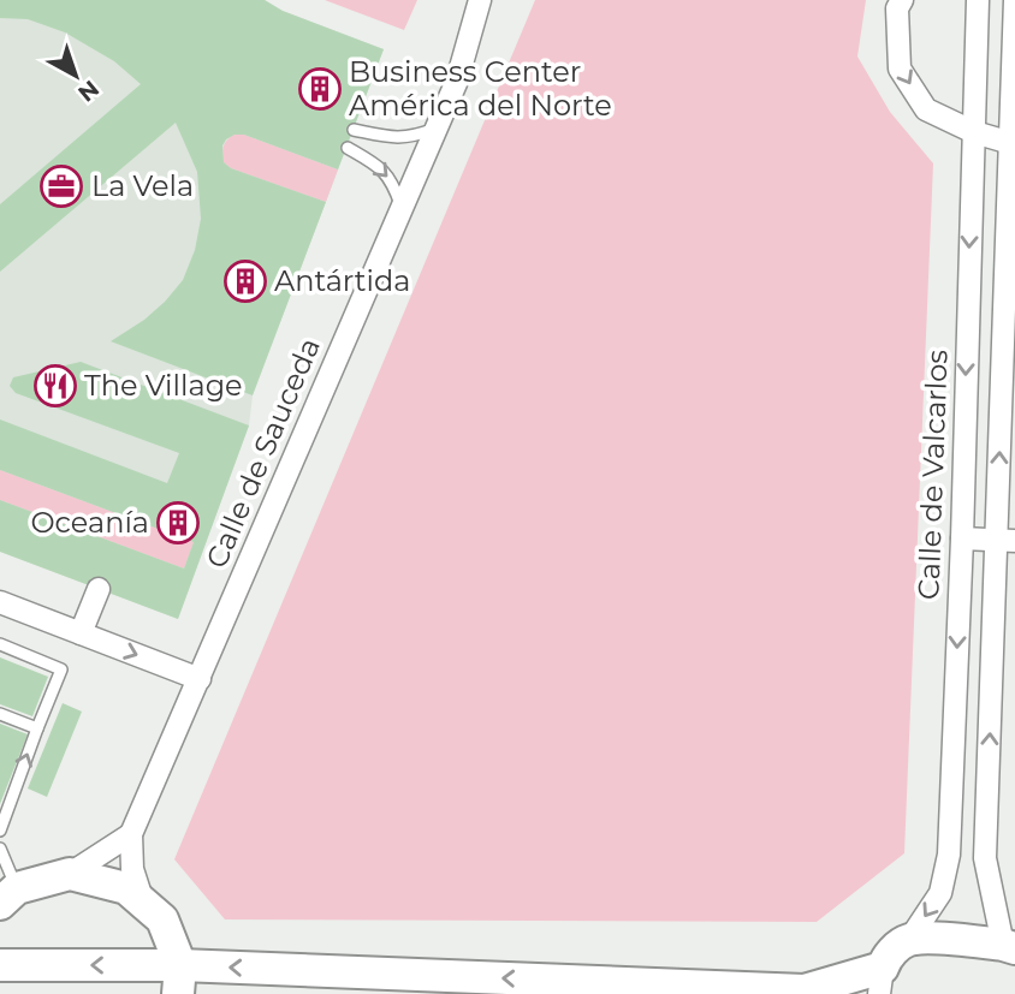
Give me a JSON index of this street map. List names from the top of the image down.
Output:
{
  "streets": {
    "street": ["Calle de Sauceda", "Calle de Valcarlos"]
  },
  "places": {
    "building": ["Business Center América del Norte", "Antártida", "Oceanía"],
    "office": ["La Vela"],
    "restaurant": ["The Village"]
  },
  "north": "bottom right"
}
